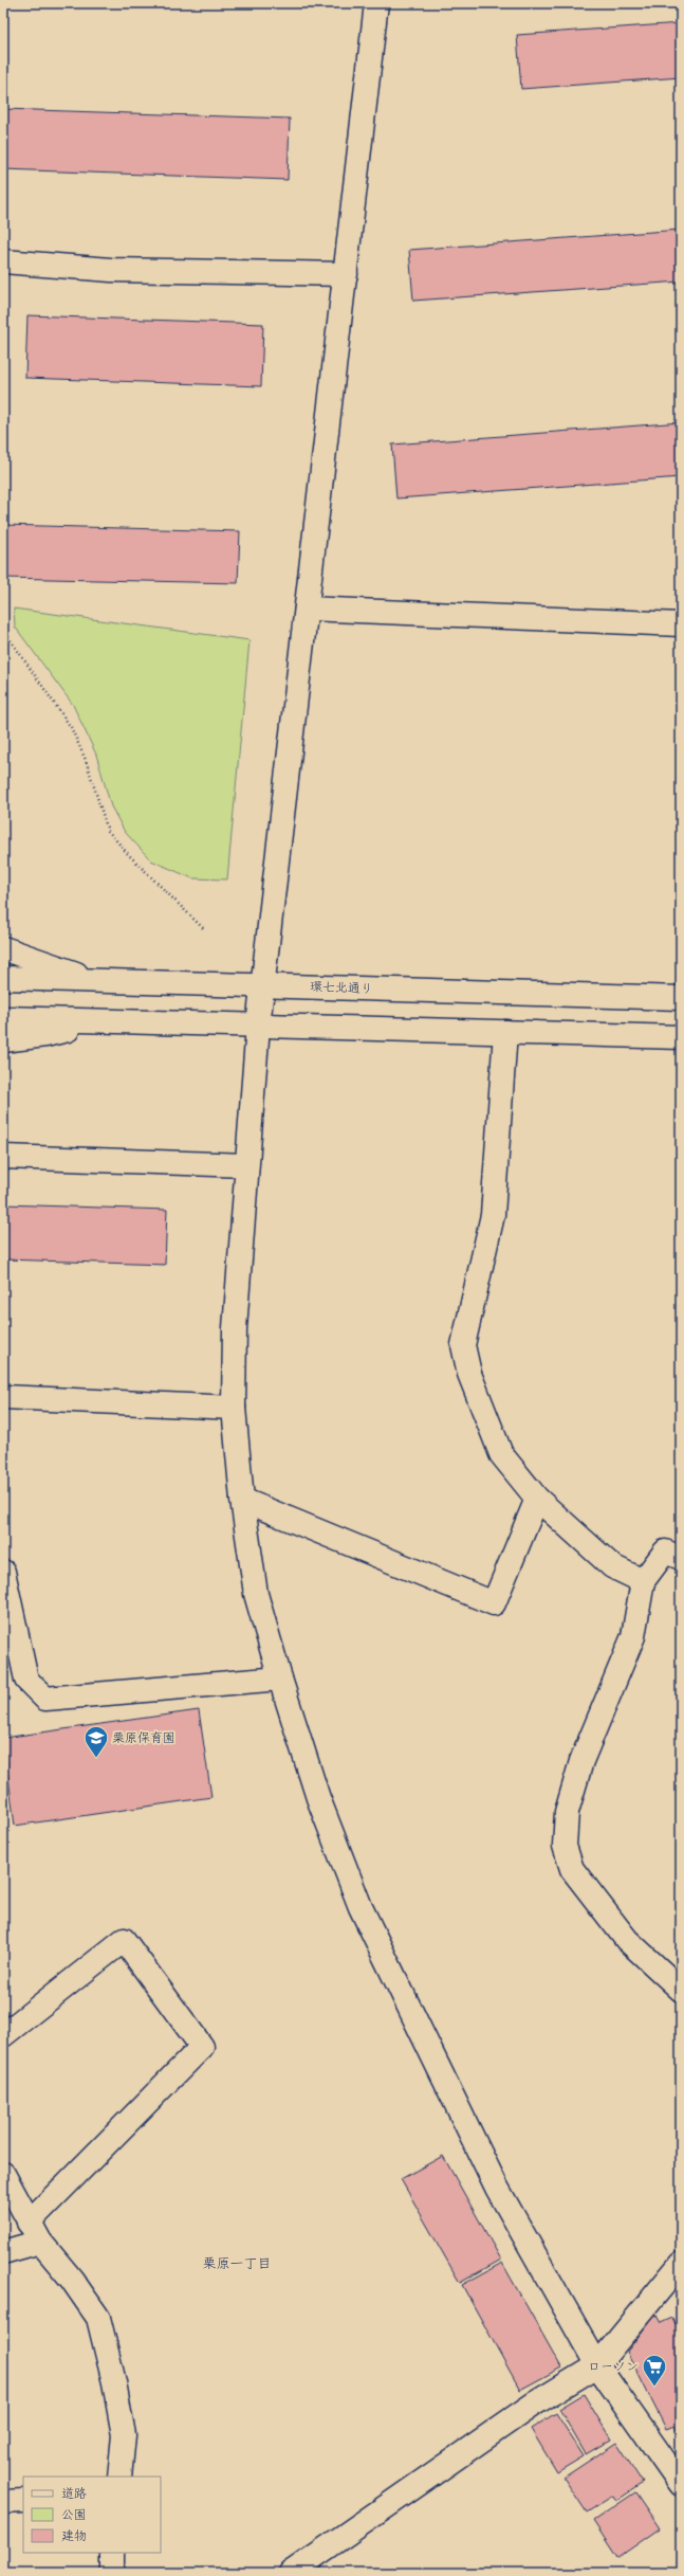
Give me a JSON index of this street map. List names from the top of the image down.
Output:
{
  "streets": {
    "street": ["環七北通り"]
  },
  "districts": ["栗原一丁目"],
  "places": {
    "school or university": ["栗原保育園"],
    "supermarket": ["ローソン"]
  },
  "legend": ["道路", "公園", "建物"]
}
